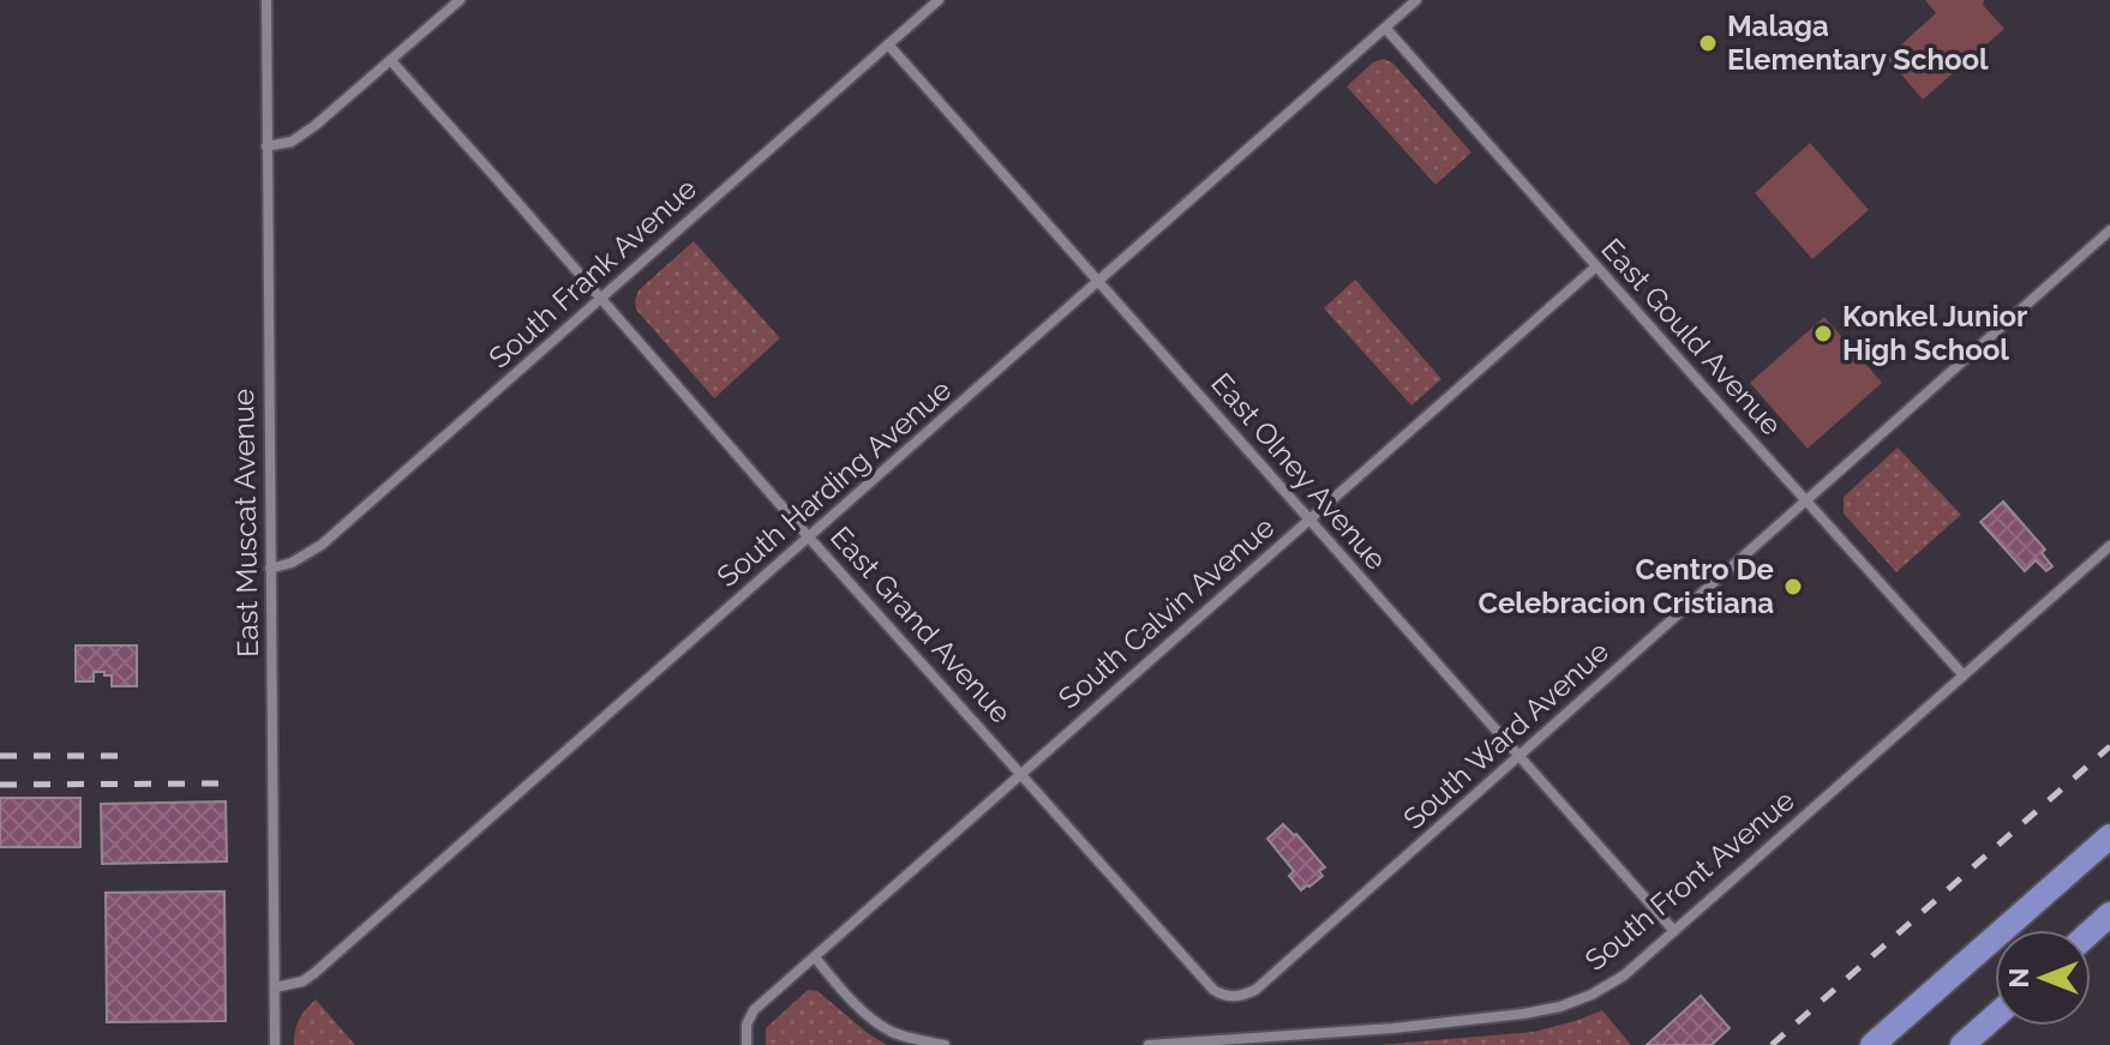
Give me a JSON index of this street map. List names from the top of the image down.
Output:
{
  "streets": {
    "street": [
      "South Frank Avenue",
      "East Gould Avenue",
      "East Olney Avenue",
      "South Harding Avenue",
      "East Muscat Avenue",
      "South Calvin Avenue",
      "East Grand Avenue",
      "South Ward Avenue",
      "South Front Avenue"
    ]
  },
  "crossings": [
    ["South Frank Avenue", "East Olney Avenue"],
    ["South Frank Avenue", "East Muscat Avenue"],
    ["South Frank Avenue", "East Grand Avenue"],
    ["East Gould Avenue", "South Harding Avenue"],
    ["East Gould Avenue", "South Calvin Avenue"],
    ["East Gould Avenue", "South Ward Avenue"],
    ["East Gould Avenue", "South Front Avenue"],
    ["East Olney Avenue", "South Harding Avenue"],
    ["East Olney Avenue", "South Calvin Avenue"],
    ["East Olney Avenue", "South Ward Avenue"],
    ["East Olney Avenue", "South Front Avenue"],
    ["South Harding Avenue", "East Muscat Avenue"],
    ["South Harding Avenue", "East Grand Avenue"],
    ["South Calvin Avenue", "East Grand Avenue"],
    ["East Grand Avenue", "South Ward Avenue"]
  ],
  "places": ["Malaga Elementary School", "Konkel Junior High School", "Centro De Celebracion Cristiana"],
  "north": "left"
}
